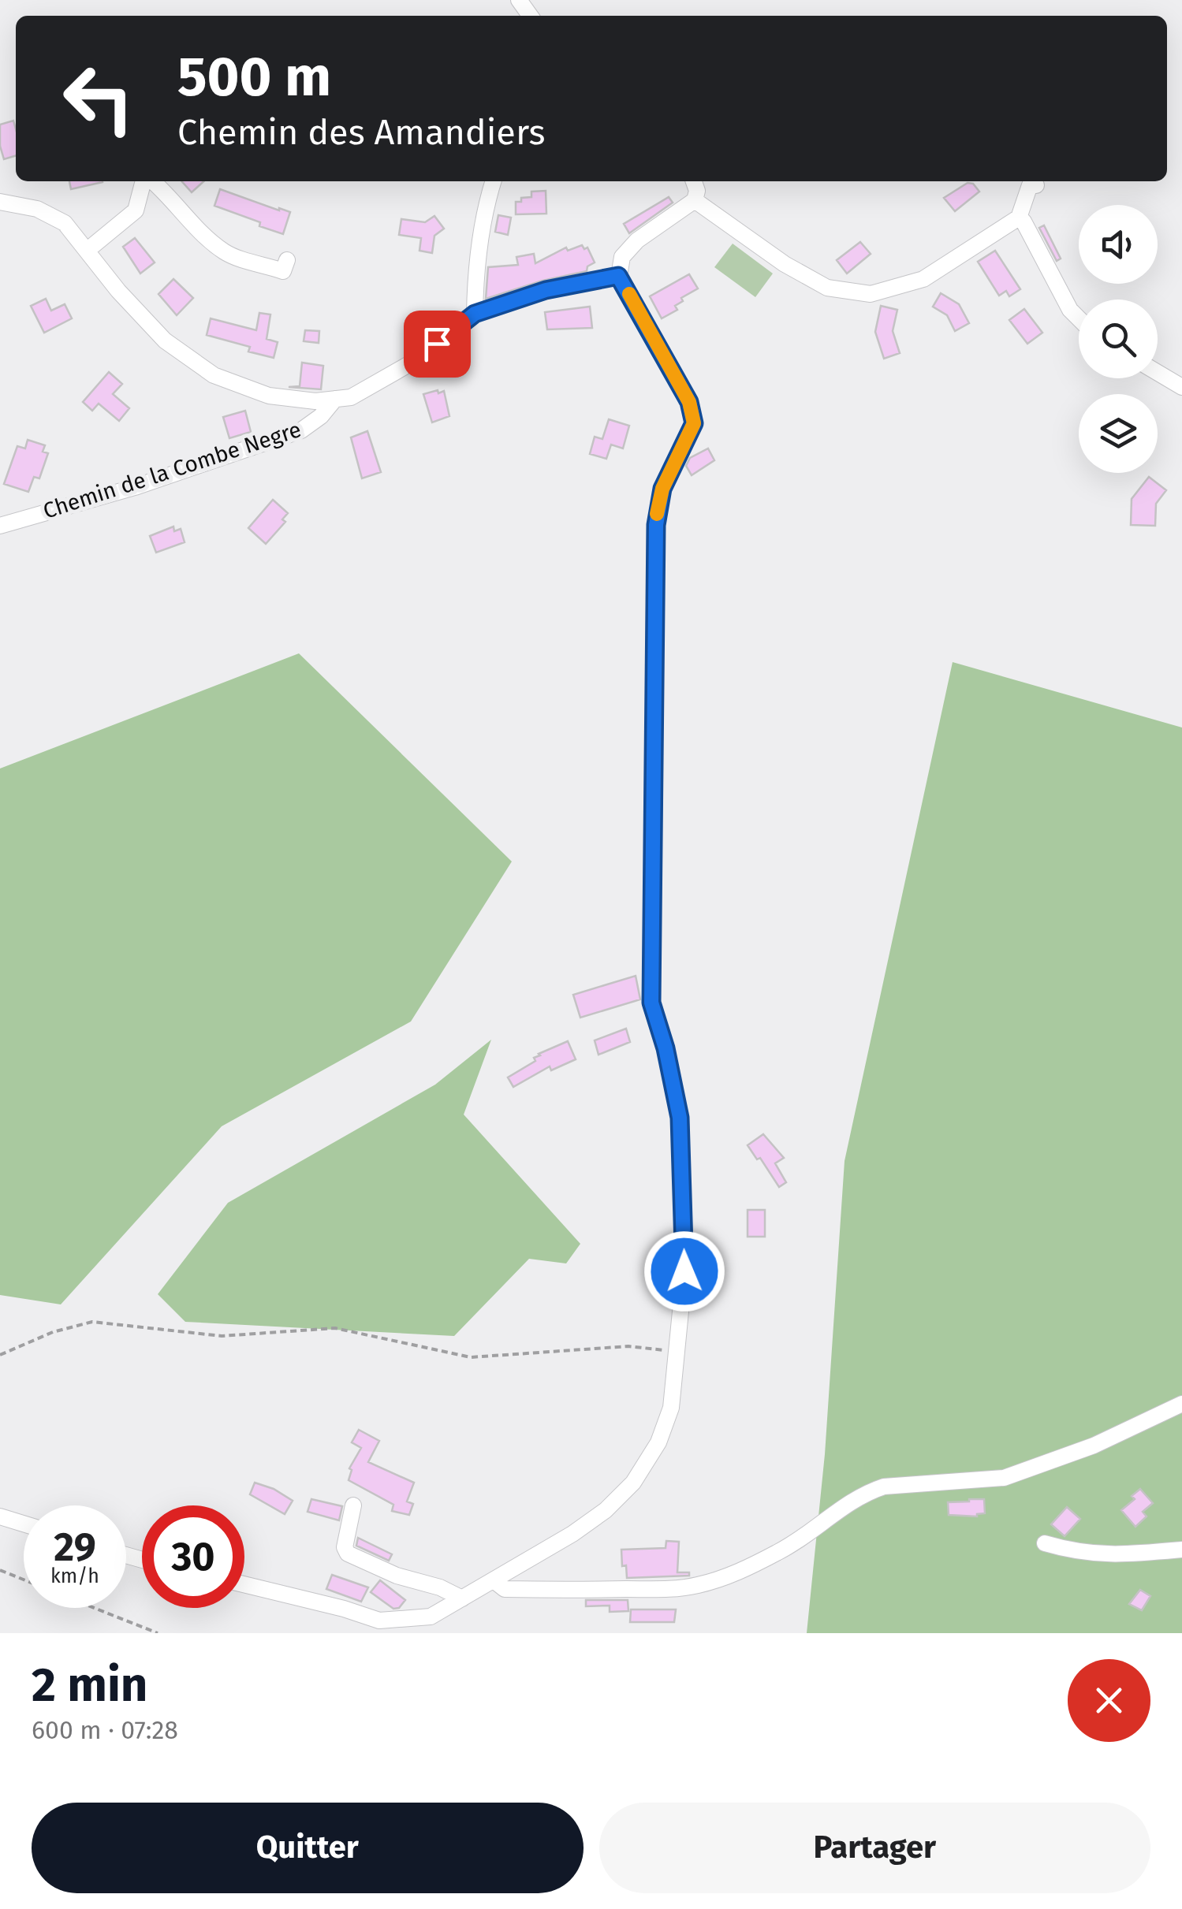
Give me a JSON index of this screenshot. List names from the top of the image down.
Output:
{
  "streets": {
    "street": ["Chemin de la Combe Negre"]
  },
  "page": {
    "turn": ["500 m", "Chemin des Amandiers"],
    "speed": "29 km/h",
    "limit": "30",
    "heading": ["2 min", "600 m · 07:28"],
    "buttons": ["Quitter", "Partager"]
  }
}
